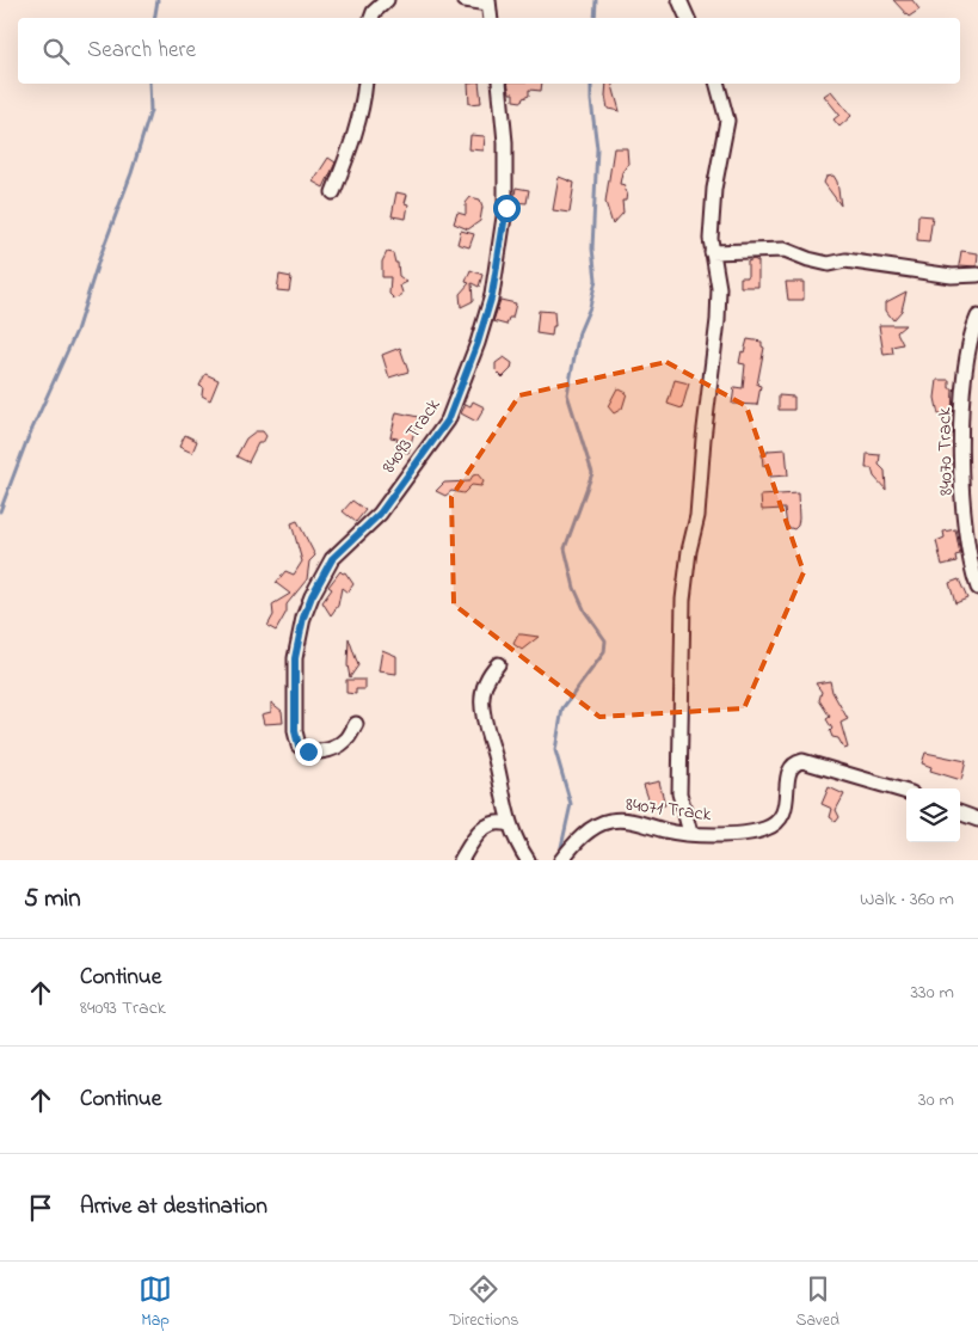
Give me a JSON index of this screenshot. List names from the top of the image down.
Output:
{
  "streets": {
    "street": ["84093 Track", "84070 Track", "84071 Track"]
  },
  "page": {
    "search": "Search here",
    "heading": ["5 min", "Walk · 360 m"],
    "list": [
      ["Continue", "84093 Track", "330 m"],
      ["Continue", "30 m"],
      "Arrive at destination"
    ],
    "nav": ["Map", "Directions", "Saved"]
  }
}
